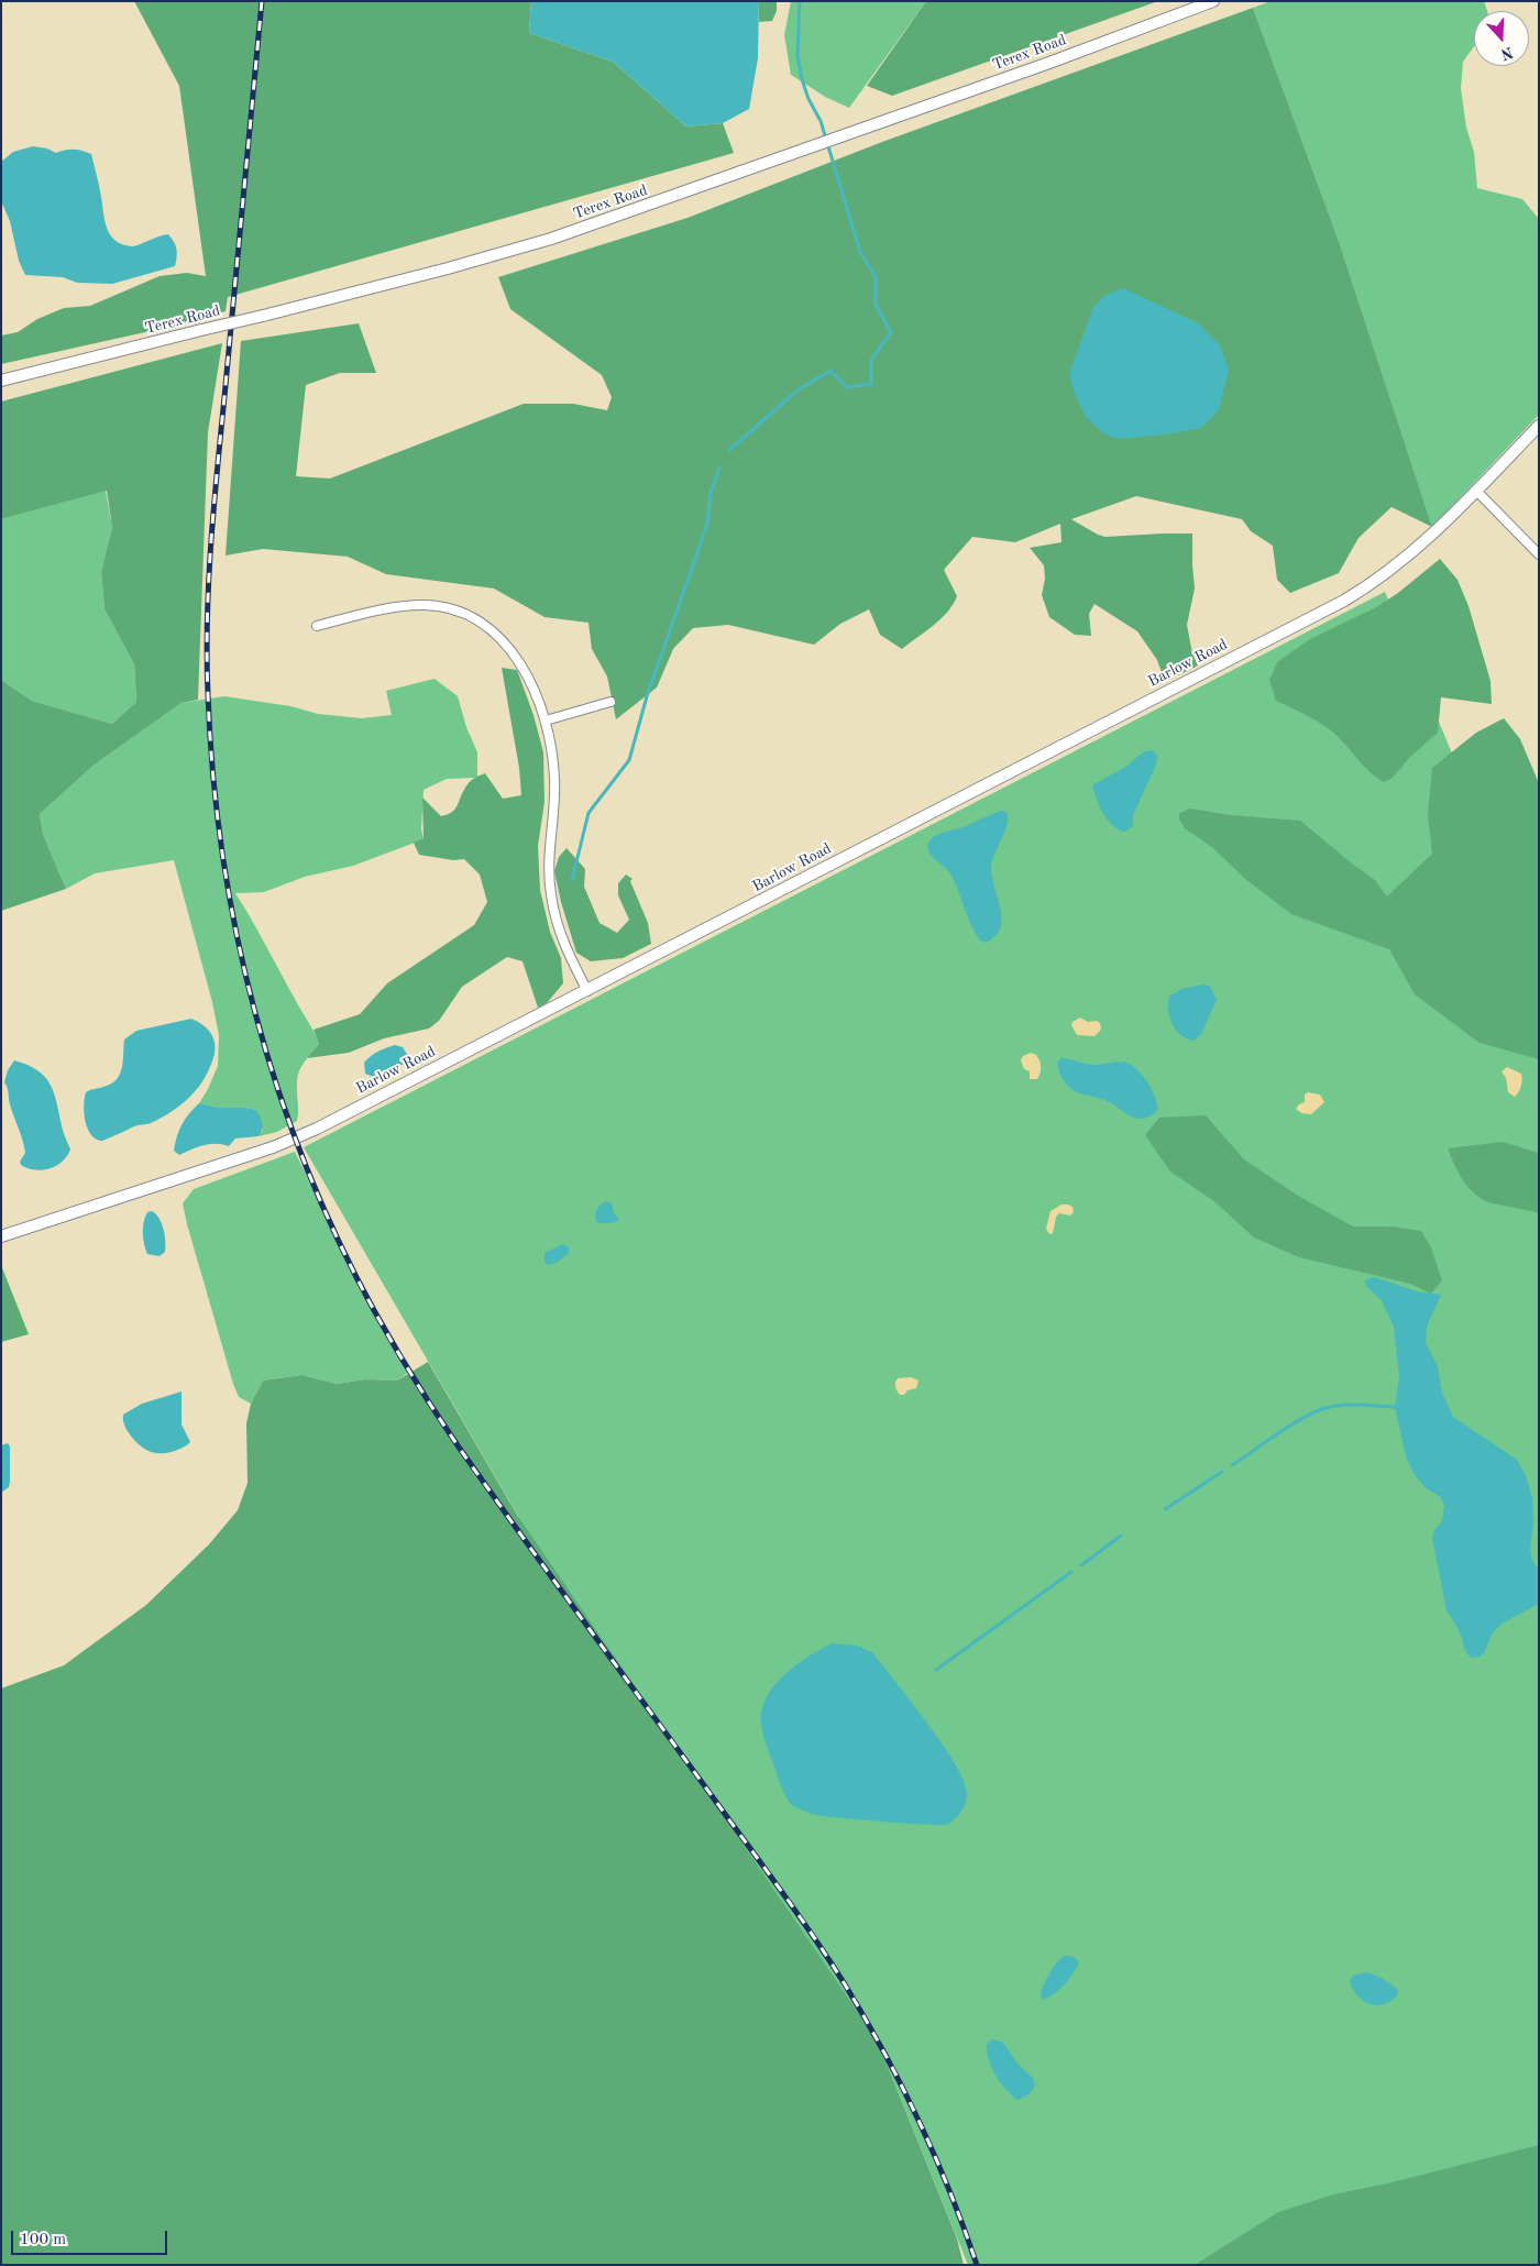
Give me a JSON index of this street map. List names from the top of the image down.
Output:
{
  "streets": {
    "street": ["Terex Road", "Barlow Road"]
  },
  "scale_bar": "100 m",
  "north": "bottom"
}
